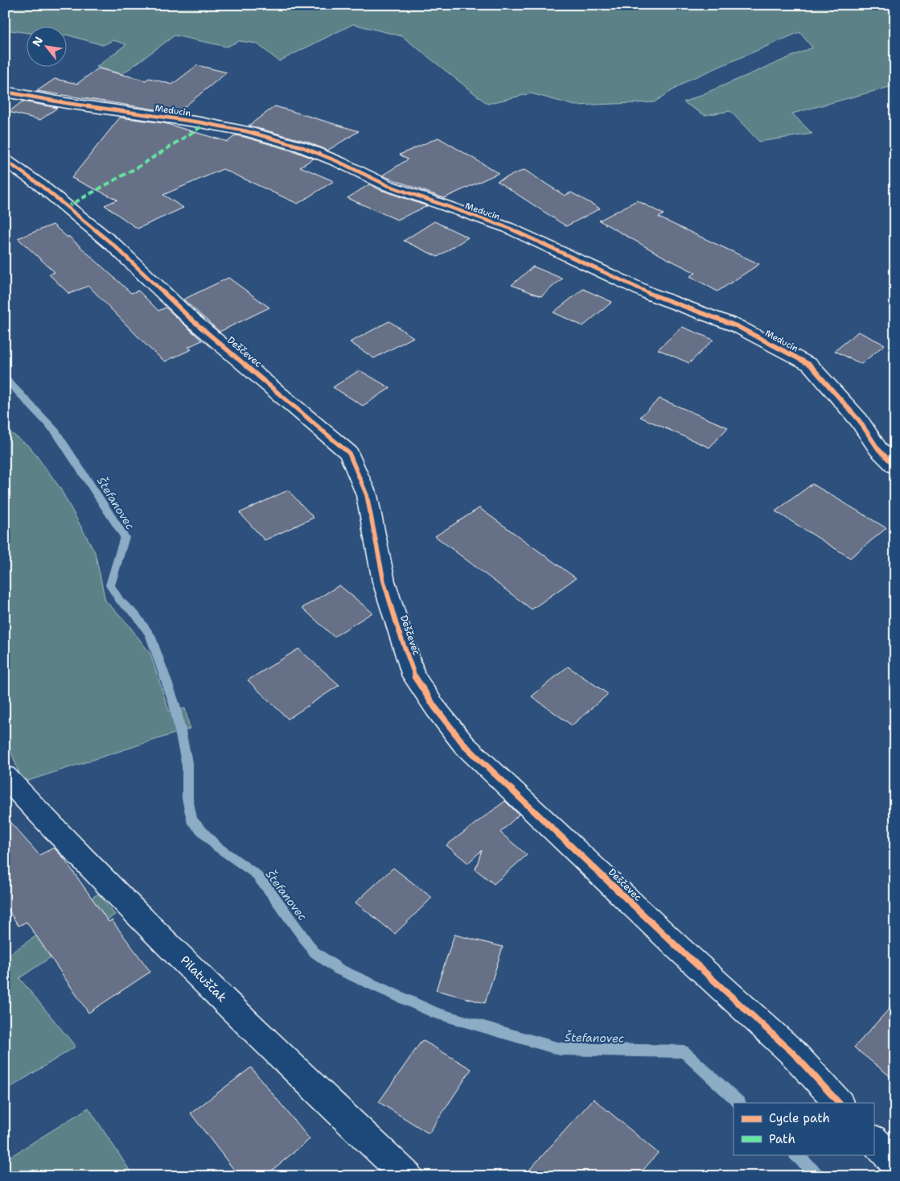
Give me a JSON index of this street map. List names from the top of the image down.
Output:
{
  "streets": {
    "street": ["Meducin", "Deščevec", "Pilatuščak"]
  },
  "water": ["Štefanovec"],
  "legend": ["Cycle path", "Path"],
  "north": "top left"
}
